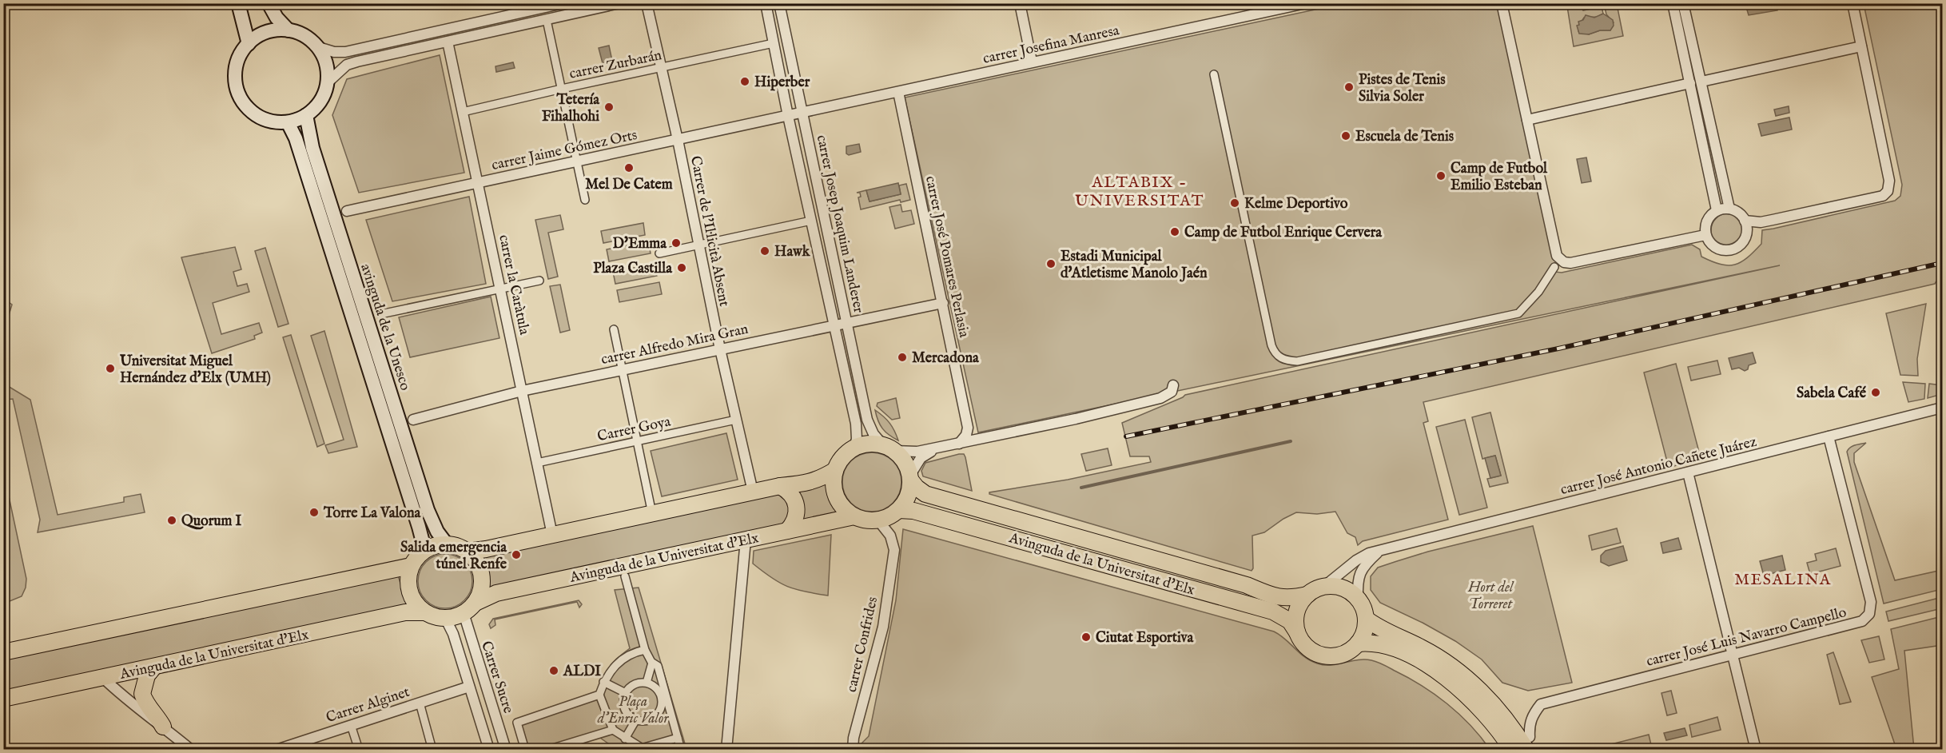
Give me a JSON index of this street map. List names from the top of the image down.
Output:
{
  "streets": {
    "highway": ["Avinguda de la Universitat d'Elx"],
    "main road": ["avinguda de la Unesco"],
    "street": [
      "carrer Josefina Manresa",
      "carrer Zurbarán",
      "carrer Jaime Gómez Orts",
      "carrer Josep Joaquim Landerer",
      "Carrer de l'Il·licità Absent",
      "carrer José Pomares Perlasia",
      "carrer la Caràtula",
      "carrer Alfredo Mira Gran",
      "Carrer Goya",
      "carrer José Antonio Cañete Juárez",
      "carrer José Luis Navarro Campello",
      "carrer Confrides",
      "Carrer Sucre",
      "Carrer Alginet"
    ]
  },
  "crossings": [
    ["carrer Josefina Manresa", "carrer Jaime Gómez Orts"],
    ["carrer Josefina Manresa", "carrer Josep Joaquim Landerer"],
    ["carrer Josefina Manresa", "carrer José Pomares Perlasia"],
    ["carrer Zurbarán", "carrer Josep Joaquim Landerer"],
    ["carrer Zurbarán", "Carrer de l'Il·licità Absent"],
    ["carrer Zurbarán", "carrer la Caràtula"],
    ["carrer Jaime Gómez Orts", "carrer Josep Joaquim Landerer"],
    ["carrer Jaime Gómez Orts", "Carrer de l'Il·licità Absent"],
    ["carrer Jaime Gómez Orts", "carrer la Caràtula"],
    ["carrer Josep Joaquim Landerer", "carrer Alfredo Mira Gran"],
    ["carrer Josep Joaquim Landerer", "Avinguda de la Universitat d'Elx"],
    ["carrer Josep Joaquim Landerer", "carrer Confrides"],
    ["Carrer de l'Il·licità Absent", "carrer Alfredo Mira Gran"],
    ["Carrer de l'Il·licità Absent", "Carrer Goya"],
    ["carrer José Pomares Perlasia", "carrer Alfredo Mira Gran"],
    ["carrer la Caràtula", "carrer Alfredo Mira Gran"],
    ["carrer la Caràtula", "Carrer Goya"],
    ["avinguda de la Unesco", "Avinguda de la Universitat d'Elx"],
    ["avinguda de la Unesco", "Carrer Sucre"],
    ["carrer José Antonio Cañete Juárez", "Avinguda de la Universitat d'Elx"],
    ["carrer José Antonio Cañete Juárez", "carrer José Luis Navarro Campello"],
    ["Avinguda de la Universitat d'Elx", "carrer Confrides"],
    ["Avinguda de la Universitat d'Elx", "Carrer Sucre"],
    ["Carrer Sucre", "Carrer Alginet"]
  ],
  "districts": ["ALTABIX - UNIVERSITAT", "MESALINA"],
  "parks": ["Hort del Torreret", "Plaça d'Enric Valor"],
  "places": [
    "Hiperber",
    "Pistes de Tenis Silvia Soler",
    "Tetería Fihalhohi",
    "Escuela de Tenis",
    "Mel De Catem",
    "Camp de Futbol Emilio Esteban",
    "Kelme Deportivo",
    "Camp de Futbol Enrique Cervera",
    "D'Emma",
    "Hawk",
    "Estadi Municipal d'Atletisme Manolo Jaén",
    "Plaza Castilla",
    "Mercadona",
    "Universitat Miguel Hernández d'Elx (UMH)",
    "Sabela Café",
    "Torre La Valona",
    "Quorum I",
    "Salida emergencia túnel Renfe",
    "Ciutat Esportiva",
    "ALDI"
  ]
}
